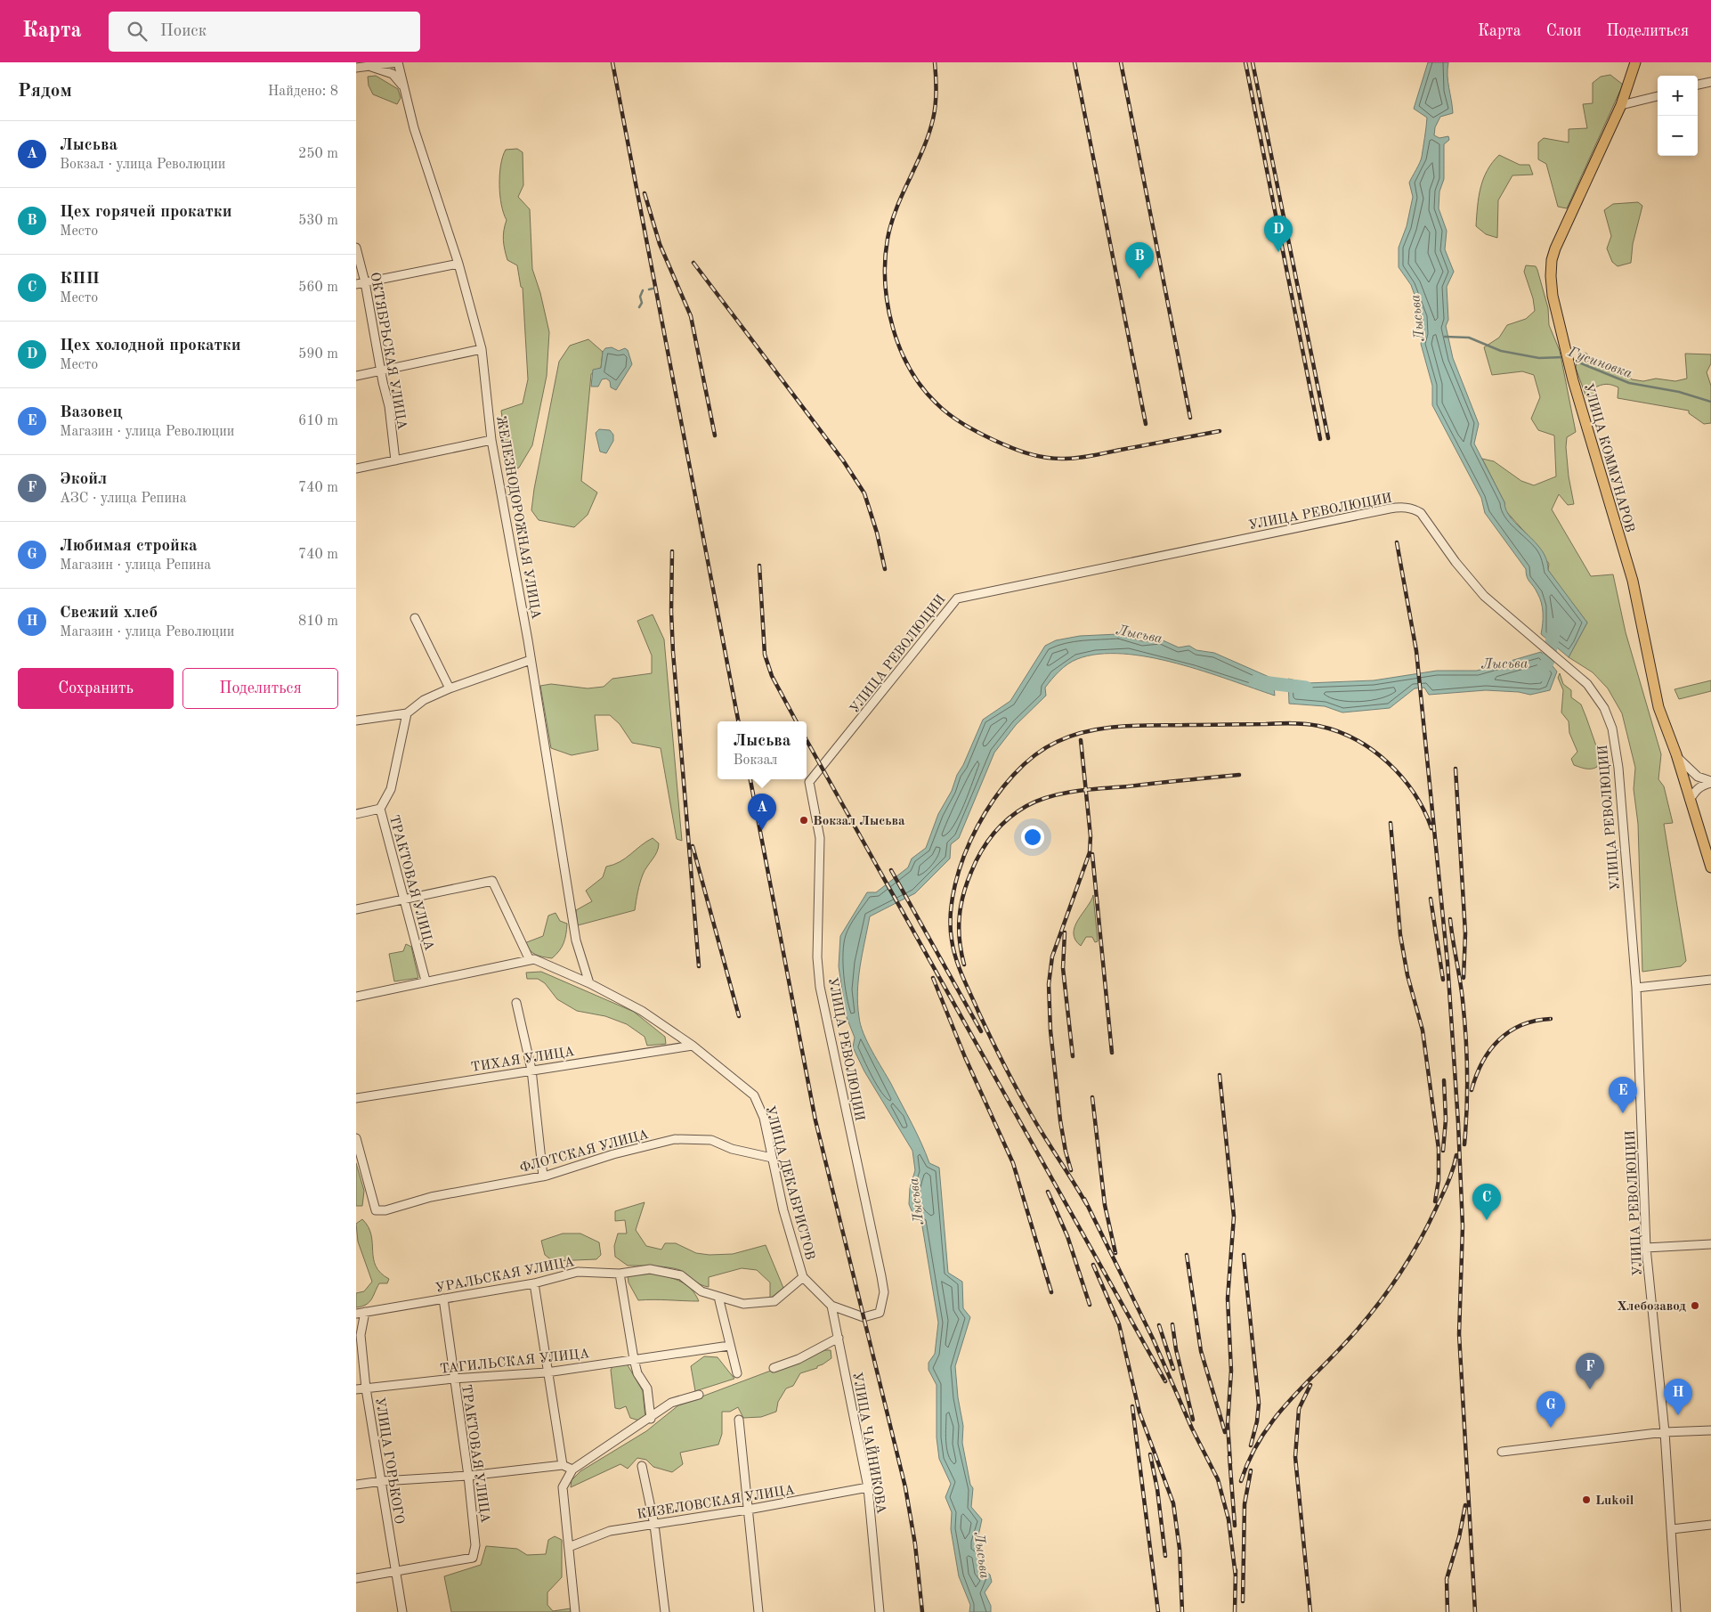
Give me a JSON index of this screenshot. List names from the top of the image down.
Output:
{
  "streets": {
    "main road": ["УЛИЦА КОММУНАРОВ"],
    "street": [
      "ОКТЯБРЬСКАЯ УЛИЦА",
      "УЛИЦА РЕВОЛЮЦИИ",
      "ЖЕЛЕЗНОДОРОЖНАЯ УЛИЦА",
      "ТРАКТОВАЯ УЛИЦА",
      "ТИХАЯ УЛИЦА",
      "ФЛОТСКАЯ УЛИЦА",
      "УЛИЦА ДЕКАБРИСТОВ",
      "УРАЛЬСКАЯ УЛИЦА",
      "ТАГИЛЬСКАЯ УЛИЦА",
      "УЛИЦА ЧАЙНИКОВА",
      "УЛИЦА ГОРЬКОГО",
      "КИЗЕЛОВСКАЯ УЛИЦА"
    ]
  },
  "crossings": [
    ["УЛИЦА РЕВОЛЮЦИИ", "УЛИЦА ДЕКАБРИСТОВ"],
    ["УЛИЦА РЕВОЛЮЦИИ", "УЛИЦА ЧАЙНИКОВА"],
    ["ЖЕЛЕЗНОДОРОЖНАЯ УЛИЦА", "УЛИЦА ДЕКАБРИСТОВ"],
    ["ТРАКТОВАЯ УЛИЦА", "УЛИЦА ДЕКАБРИСТОВ"],
    ["ТРАКТОВАЯ УЛИЦА", "УРАЛЬСКАЯ УЛИЦА"],
    ["ТРАКТОВАЯ УЛИЦА", "ТАГИЛЬСКАЯ УЛИЦА"],
    ["ТРАКТОВАЯ УЛИЦА", "УЛИЦА ГОРЬКОГО"],
    ["ТИХАЯ УЛИЦА", "УЛИЦА ДЕКАБРИСТОВ"],
    ["ФЛОТСКАЯ УЛИЦА", "УЛИЦА ДЕКАБРИСТОВ"],
    ["УЛИЦА ДЕКАБРИСТОВ", "УРАЛЬСКАЯ УЛИЦА"],
    ["УЛИЦА ДЕКАБРИСТОВ", "УЛИЦА ЧАЙНИКОВА"],
    ["УРАЛЬСКАЯ УЛИЦА", "УЛИЦА ГОРЬКОГО"],
    ["ТАГИЛЬСКАЯ УЛИЦА", "УЛИЦА ГОРЬКОГО"],
    ["УЛИЦА ЧАЙНИКОВА", "КИЗЕЛОВСКАЯ УЛИЦА"]
  ],
  "water": ["Лысьва", "Гусиновка"],
  "places": ["Вокзал Лысьва", "Хлебозавод", "Lukoil"],
  "page": {
    "header": "Карта",
    "search": "Поиск",
    "nav": ["Карта", "Слои", "Поделиться"],
    "heading": ["Рядом", "Найдено: 8"],
    "map_buttons": ["+", "−"],
    "list": [
      {
        "mark": "A",
        "name": "Лысьва",
        "note": "Вокзал · улица Революции",
        "value": "250 m"
      },
      {
        "mark": "B",
        "name": "Цех горячей прокатки",
        "note": "Место",
        "value": "530 m"
      },
      {
        "mark": "C",
        "name": "КПП",
        "note": "Место",
        "value": "560 m"
      },
      {
        "mark": "D",
        "name": "Цех холодной прокатки",
        "note": "Место",
        "value": "590 m"
      },
      {
        "mark": "E",
        "name": "Вазовец",
        "note": "Магазин · улица Революции",
        "value": "610 m"
      },
      {
        "mark": "F",
        "name": "Экойл",
        "note": "АЗС · улица Репина",
        "value": "740 m"
      },
      {
        "mark": "G",
        "name": "Любимая стройка",
        "note": "Магазин · улица Репина",
        "value": "740 m"
      },
      {
        "mark": "H",
        "name": "Свежий хлеб",
        "note": "Магазин · улица Революции",
        "value": "810 m"
      }
    ],
    "pins": [
      "D",
      "B",
      "A",
      "E",
      "C",
      "F",
      "H",
      "G"
    ],
    "buttons": ["Сохранить", "Поделиться"],
    "popup": ["Лысьва", "Вокзал"]
  }
}
